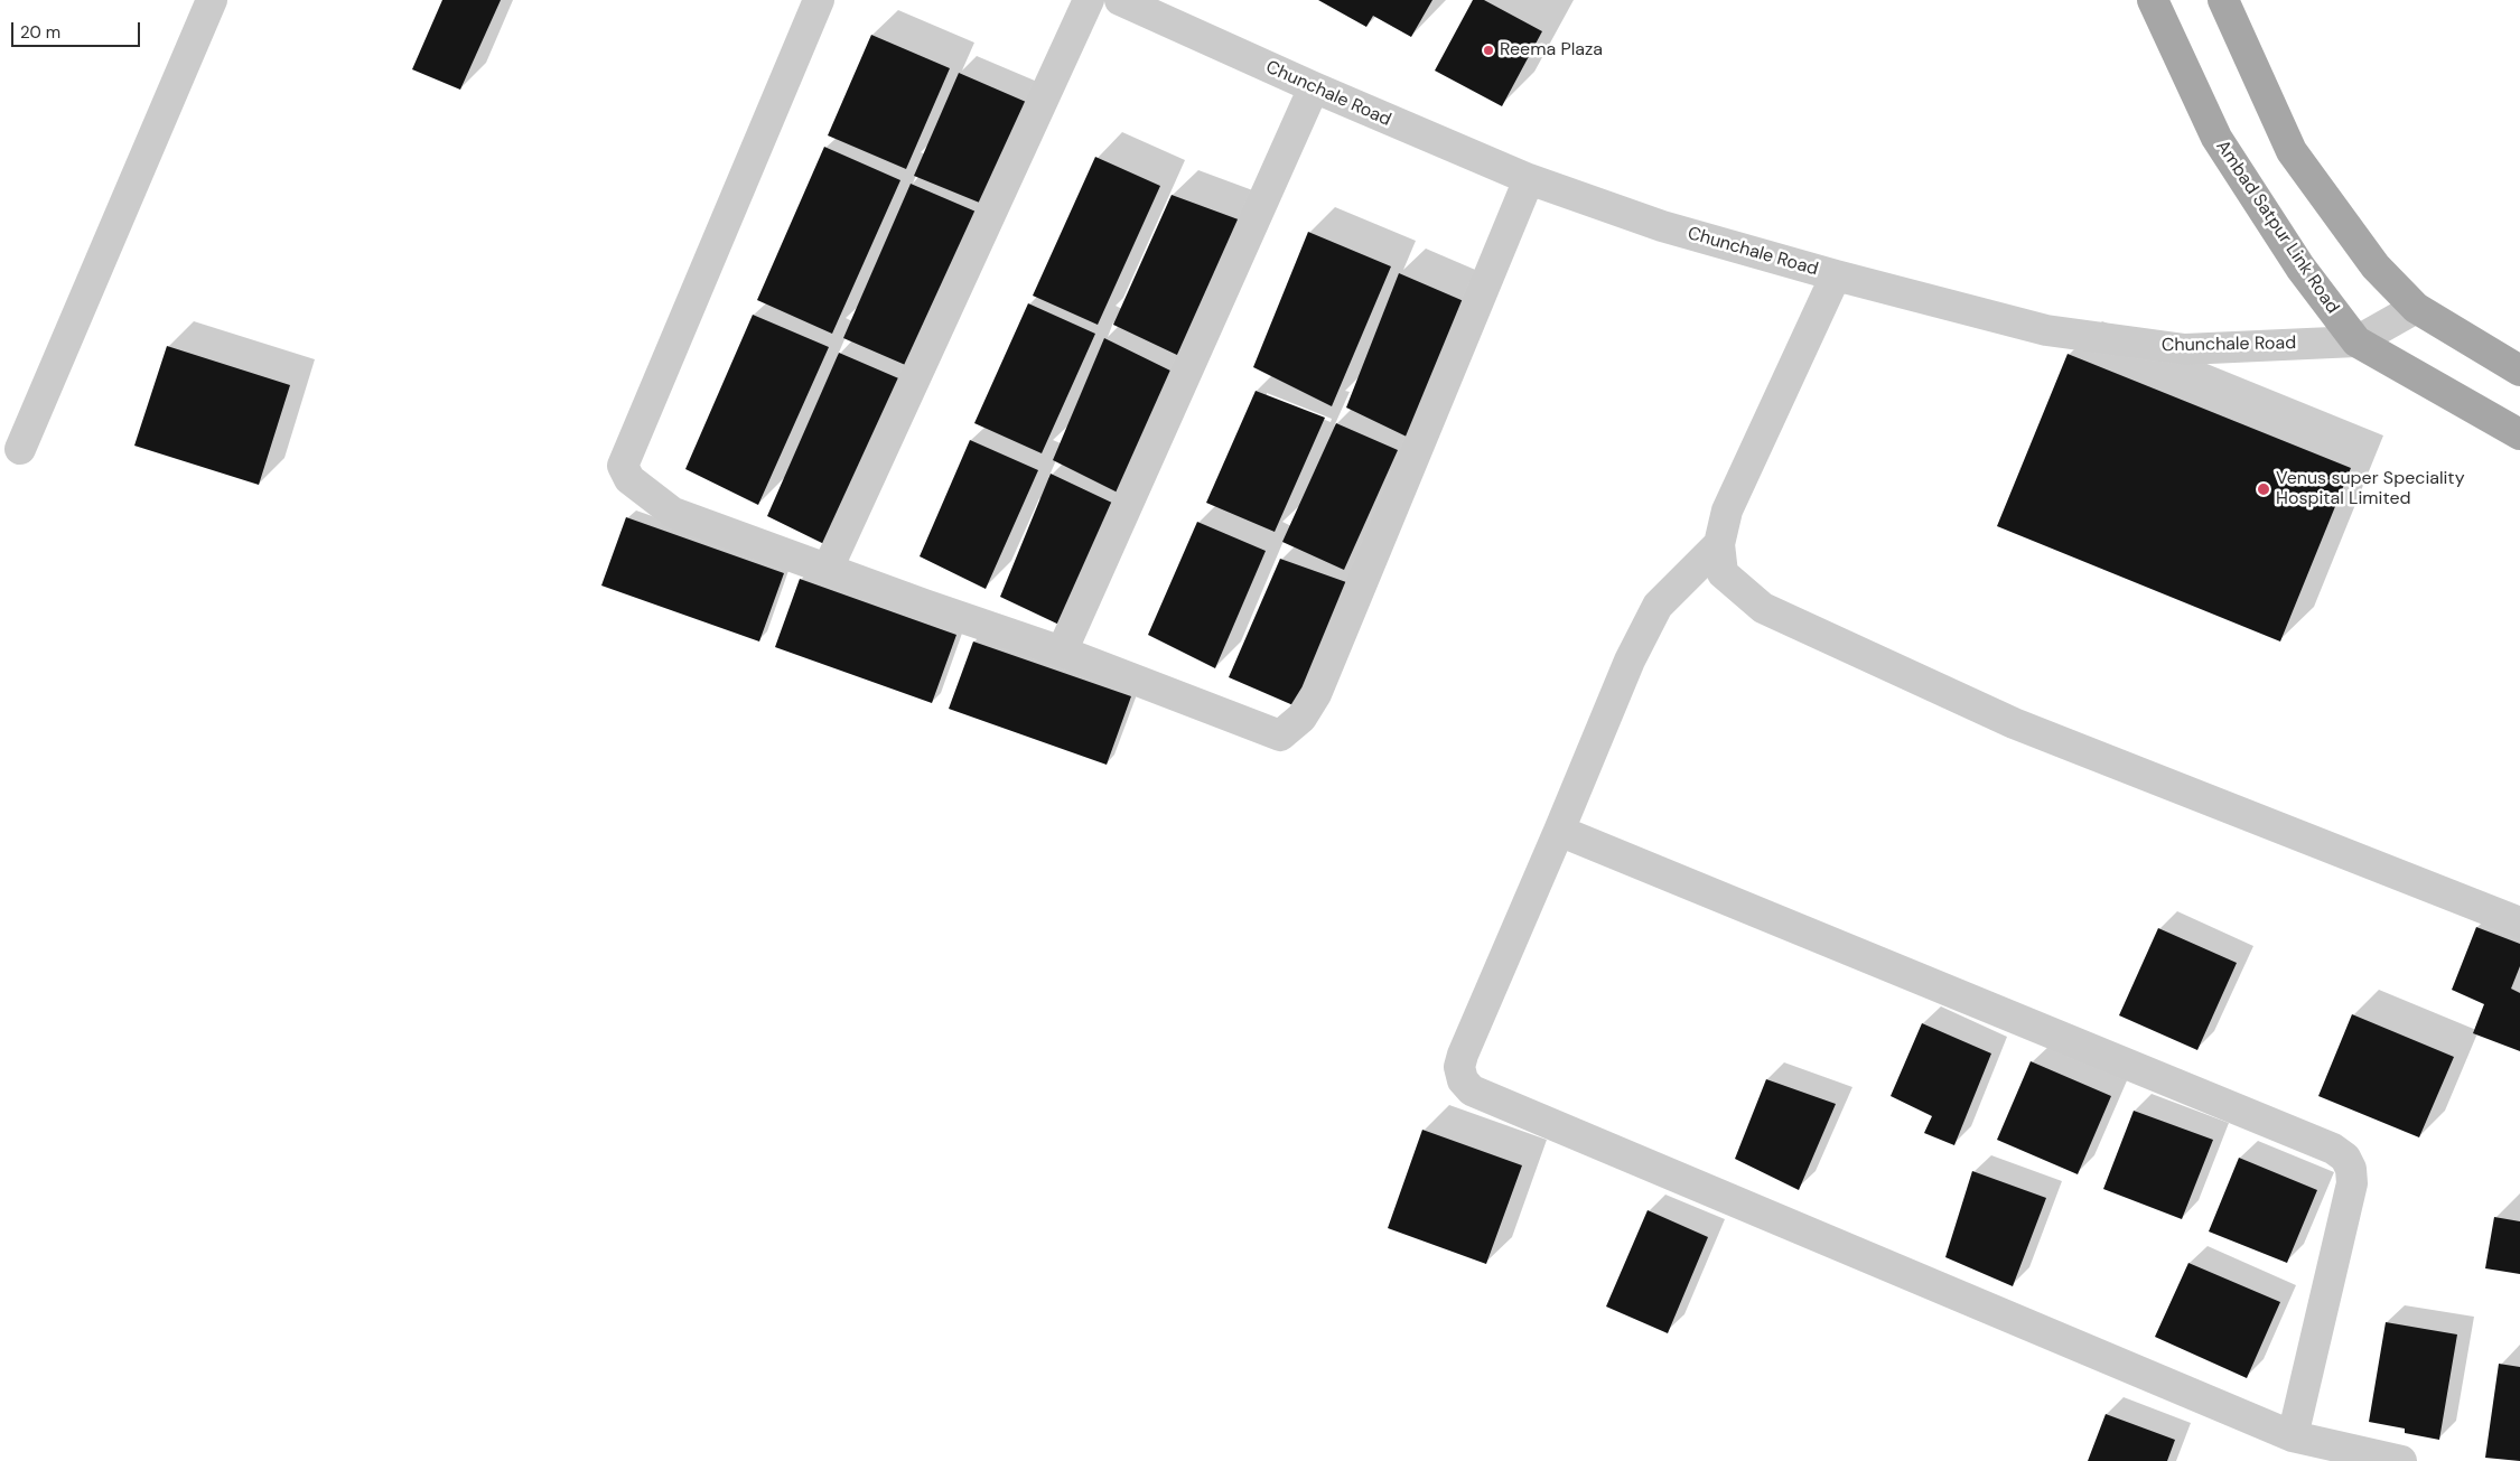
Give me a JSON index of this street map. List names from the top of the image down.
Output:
{
  "streets": {
    "main road": ["Ambad Satpur Link Road"],
    "street": ["Chunchale Road"]
  },
  "crossings": [
    ["Chunchale Road", "Ambad Satpur Link Road"]
  ],
  "places": ["Reema Plaza", "Venus super Speciality Hospital Limited"],
  "scale_bar": "20 m"
}
